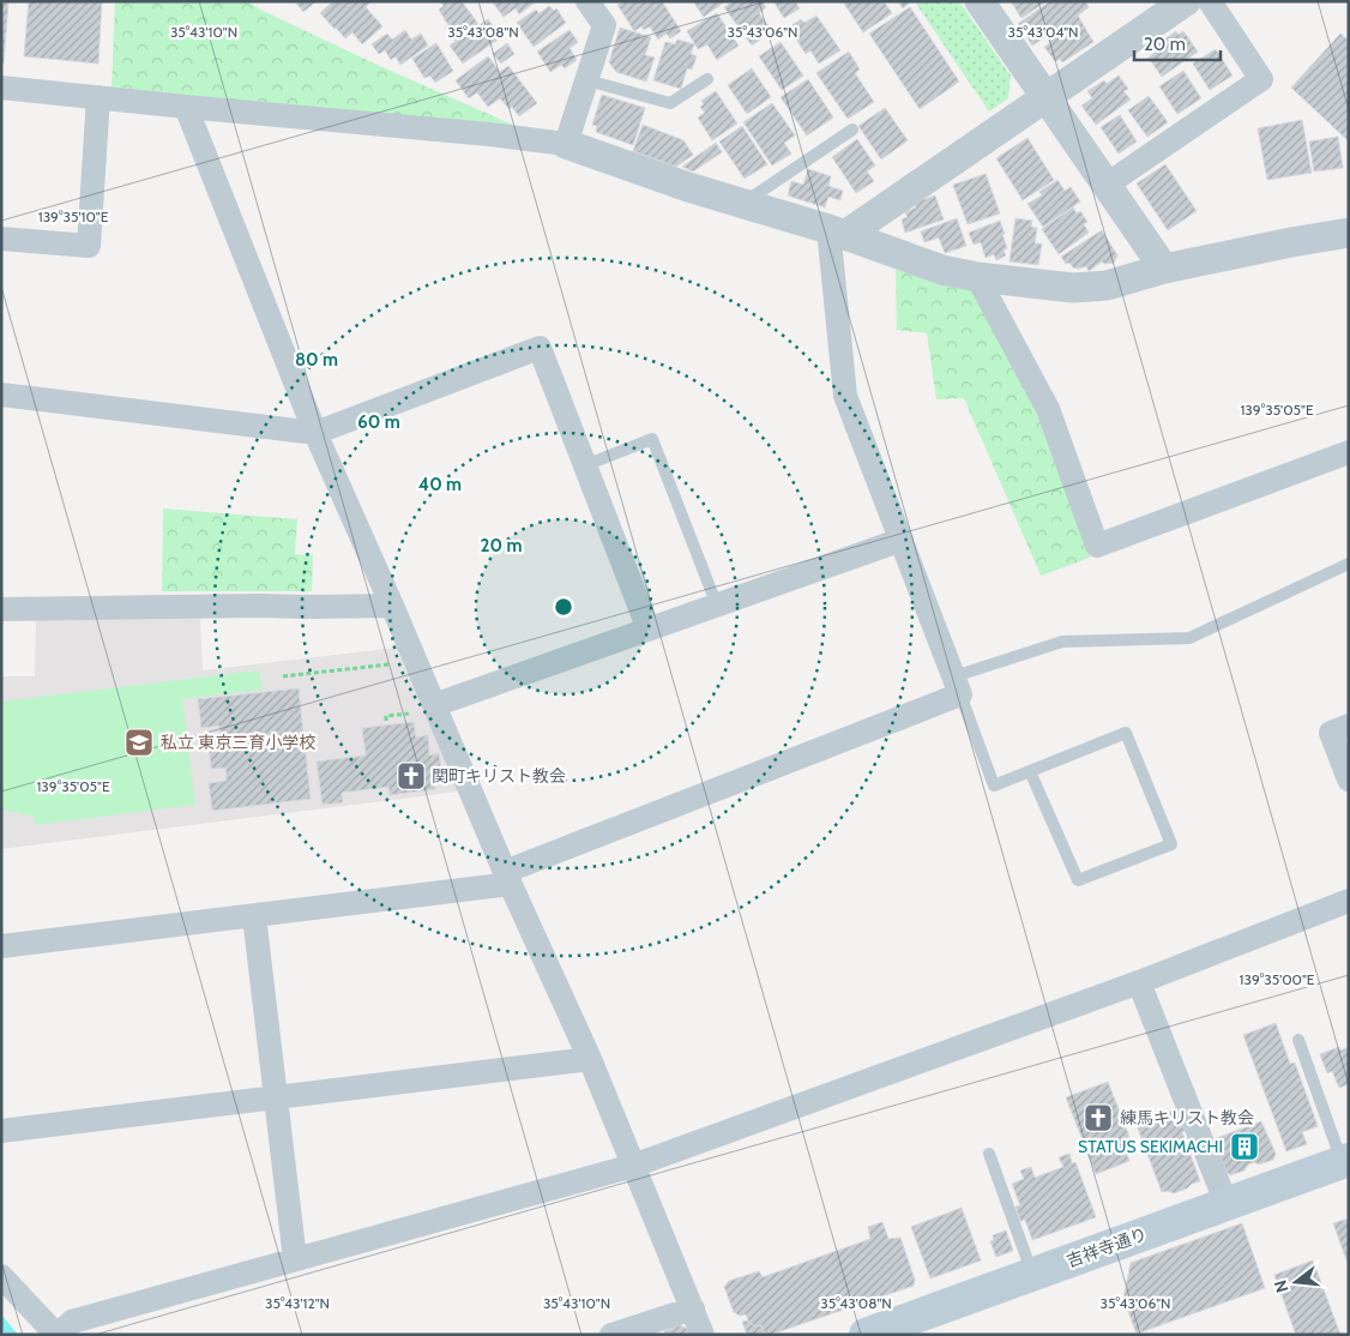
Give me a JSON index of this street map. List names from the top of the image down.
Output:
{
  "streets": {
    "main road": ["吉祥寺通り"]
  },
  "places": {
    "school or university": ["私立 東京三育小学校"],
    "church": ["関町キリスト教会", "練馬キリスト教会"],
    "building": ["STATUS SEKIMACHI"]
  },
  "scale_bar": "20 m",
  "north": "left",
  "coordinates": [
    "35°43'10\"N",
    "35°43'08\"N",
    "35°43'06\"N",
    "35°43'04\"N",
    "139°35'10\"E",
    "139°35'05\"E",
    "139°35'00\"E",
    "35°43'12\"N"
  ],
  "rings": [
    "80 m",
    "60 m",
    "40 m",
    "20 m"
  ]
}
